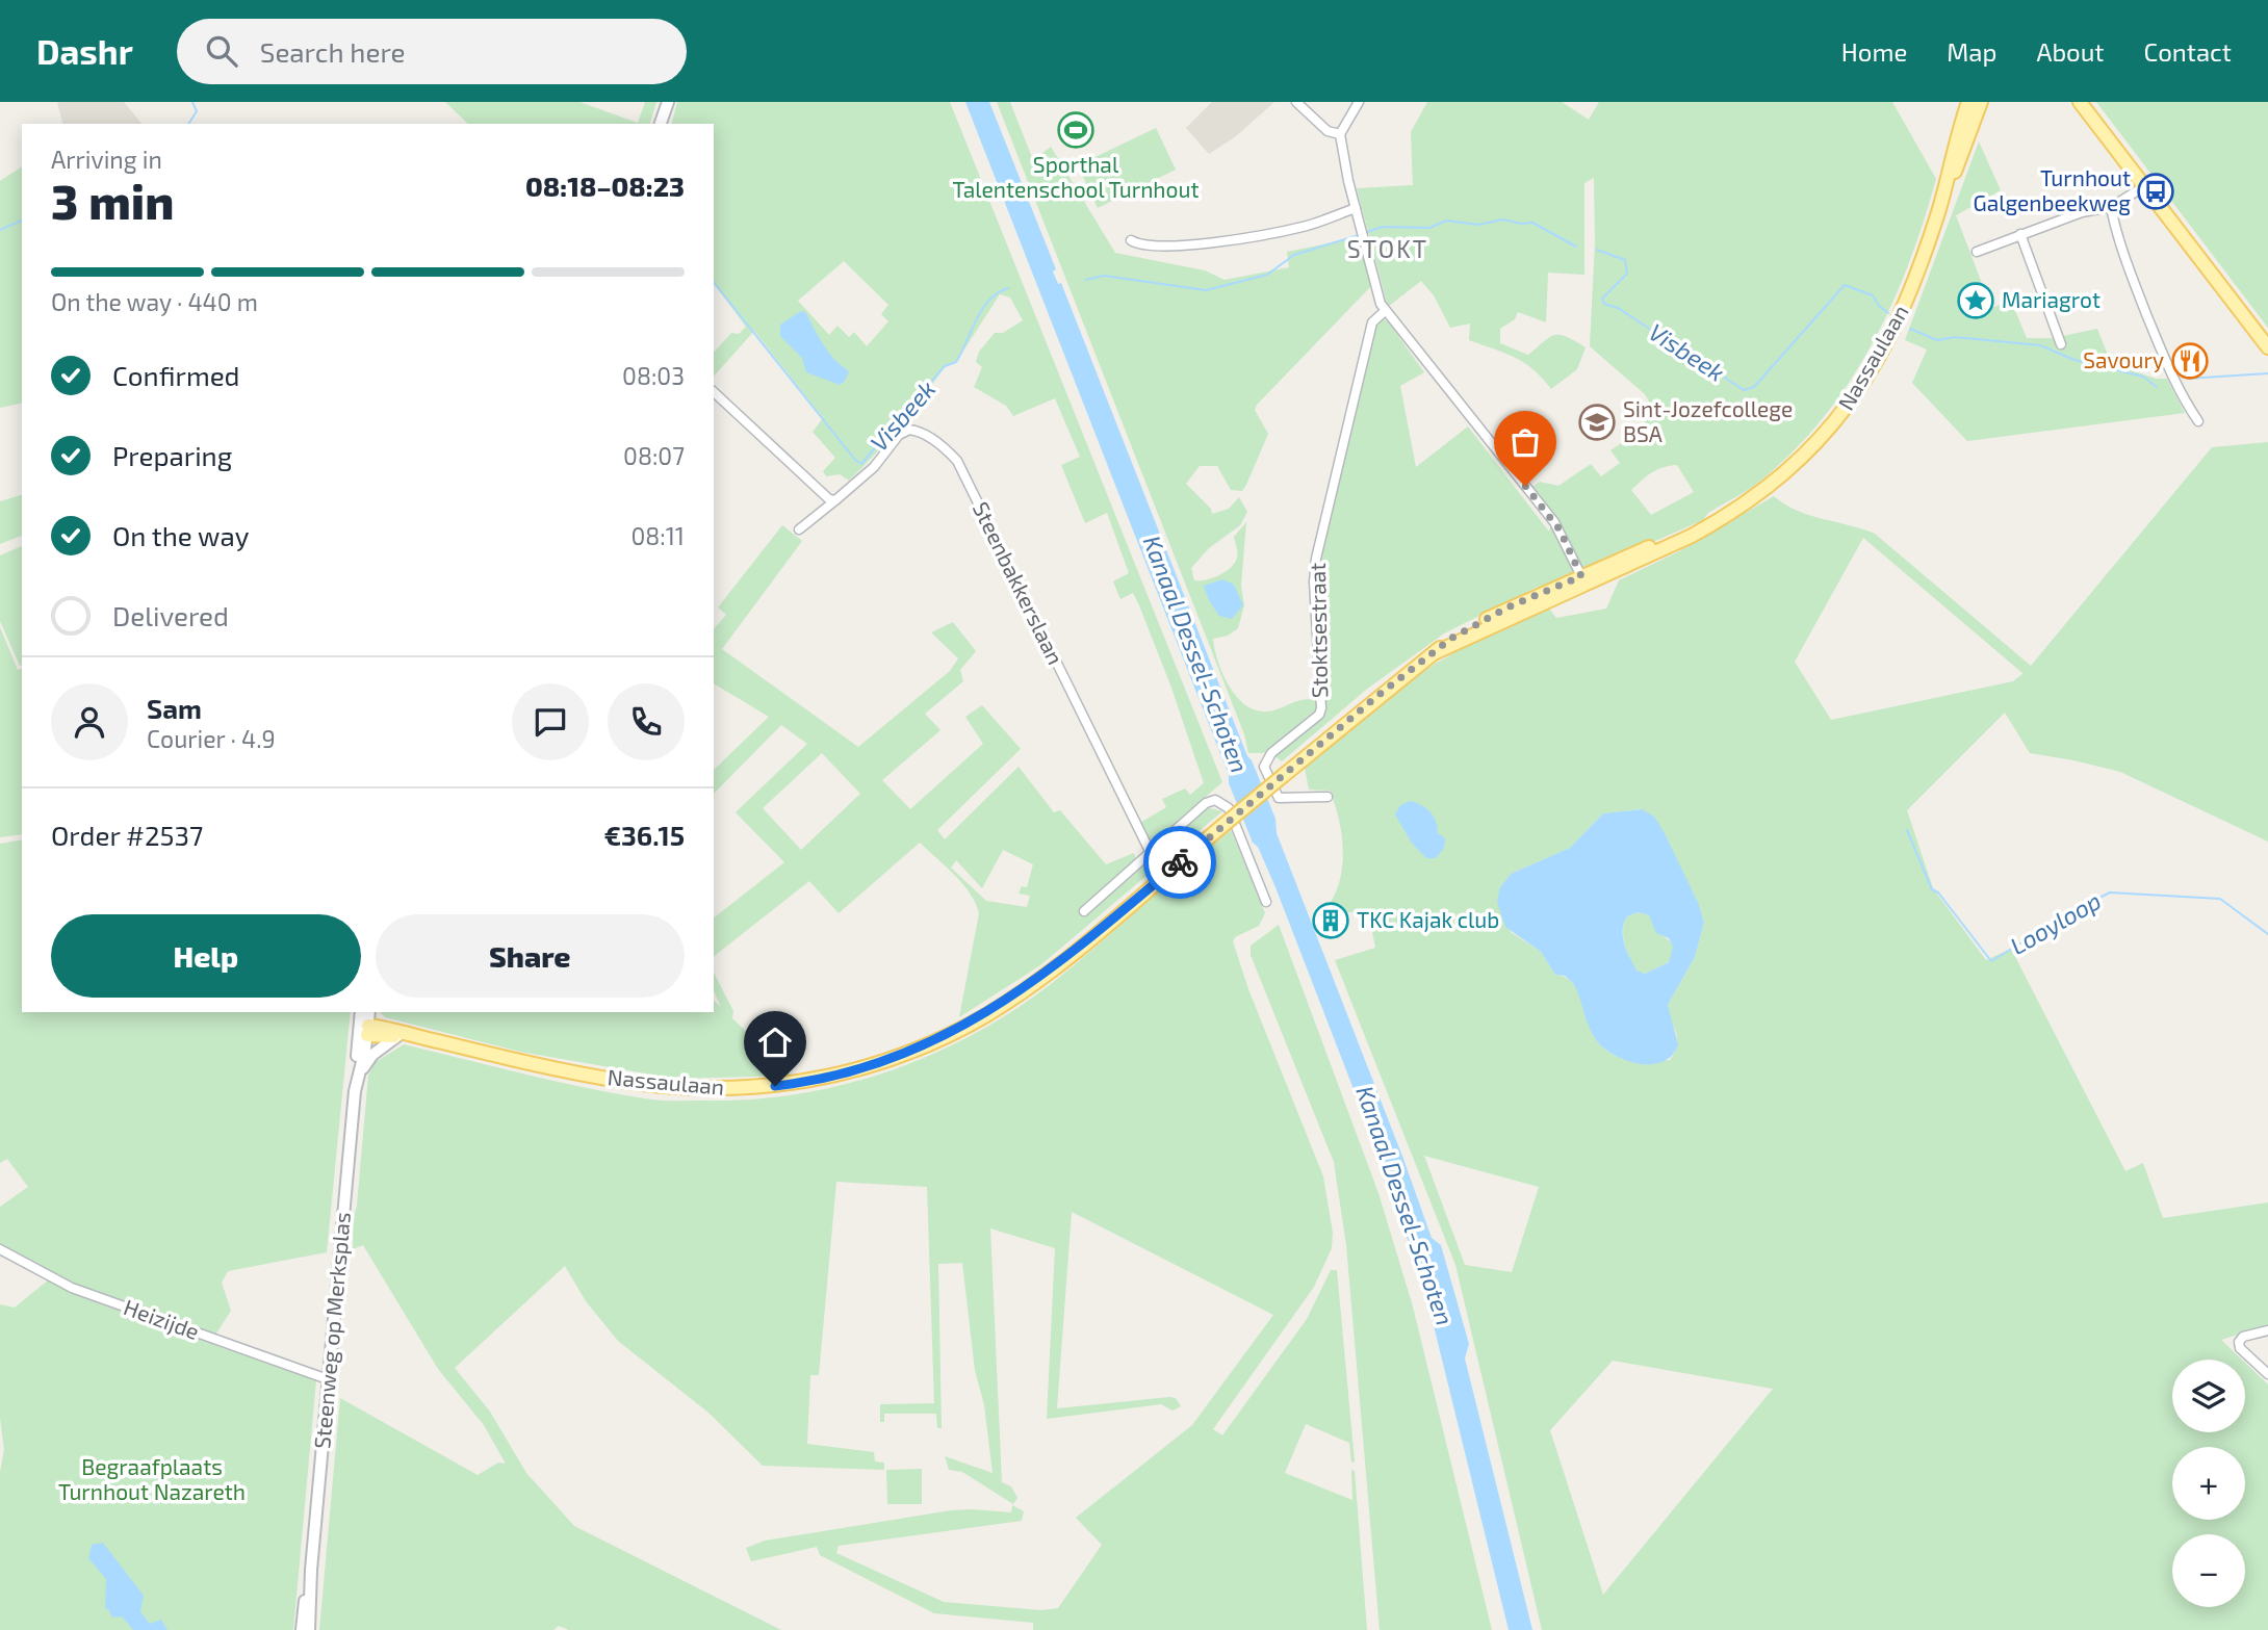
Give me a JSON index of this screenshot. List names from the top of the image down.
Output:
{
  "streets": {
    "main road": ["Nassaulaan", "Steenweg op Merksplas"],
    "street": ["Steenbakkerslaan", "Stoktsestraat", "Heizijde"]
  },
  "crossings": [
    ["Heizijde", "Steenweg op Merksplas"]
  ],
  "districts": ["STOKT"],
  "water": ["Visbeek", "Kanaal Dessel-Schoten", "Looyloop"],
  "parks": ["Begraafplaats Turnhout Nazareth"],
  "places": {
    "sports": ["Sporthal Talentenschool Turnhout"],
    "bus stop": ["Turnhout Galgenbeekweg"],
    "place": ["Mariagrot"],
    "restaurant": ["Savoury"],
    "school or university": ["Sint-Jozefcollege BSA"],
    "building": ["TKC Kajak club"]
  },
  "page": {
    "header": "Dashr",
    "search": "Search here",
    "nav": [
      "Home",
      "Map",
      "About",
      "Contact"
    ],
    "heading": ["3 min", "Arriving in", "08:18–08:23"],
    "panel": [
      "Sam",
      "Courier · 4.9",
      "Order #2537",
      "€36.15"
    ],
    "bar": "On the way · 440 m",
    "list": [
      ["Confirmed", "08:03"],
      ["Preparing", "08:07"],
      ["On the way", "08:11"],
      "Delivered"
    ],
    "buttons": ["Help", "Share"],
    "map_buttons": ["+", "−"]
  }
}
